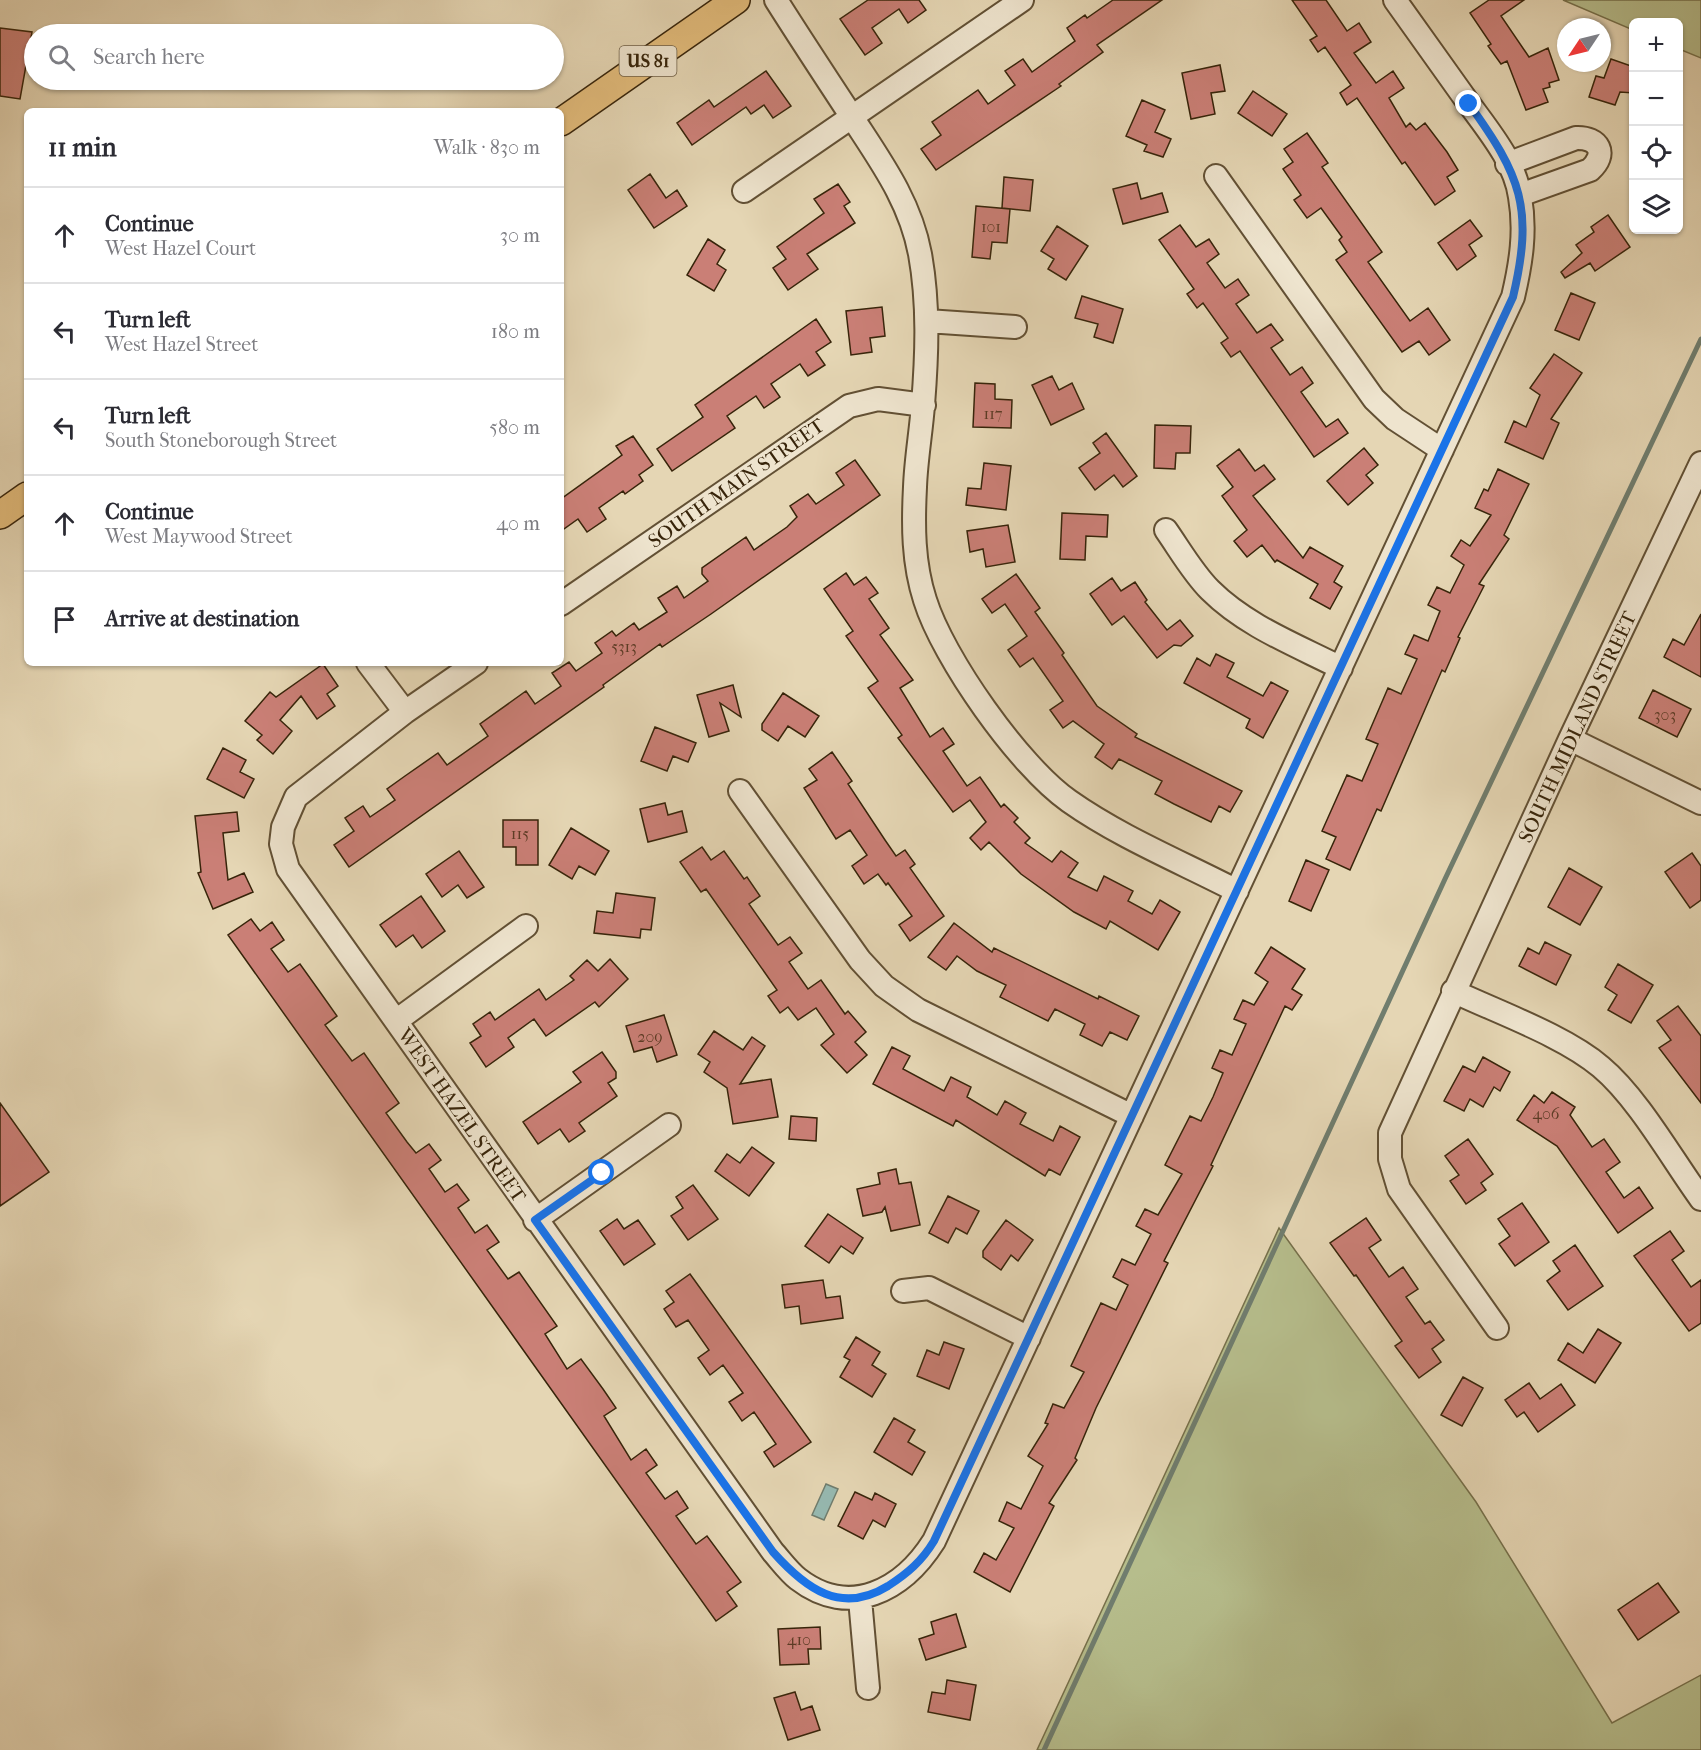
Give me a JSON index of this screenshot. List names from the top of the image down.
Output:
{
  "streets": {
    "main road": ["US 81"],
    "street": ["SOUTH MAIN STREET", "SOUTH MIDLAND STREET", "WEST HAZEL STREET"]
  },
  "house_numbers": [
    "101",
    "117",
    "5313",
    "303",
    "115",
    "209",
    "406",
    "410"
  ],
  "north": "bottom left",
  "page": {
    "map_buttons": ["+", "−"],
    "search": "Search here",
    "heading": ["11 min", "Walk · 830 m"],
    "list": [
      ["Continue", "West Hazel Court", "30 m"],
      ["Turn left", "West Hazel Street", "180 m"],
      ["Turn left", "South Stoneborough Street", "580 m"],
      ["Continue", "West Maywood Street", "40 m"],
      "Arrive at destination"
    ]
  }
}
